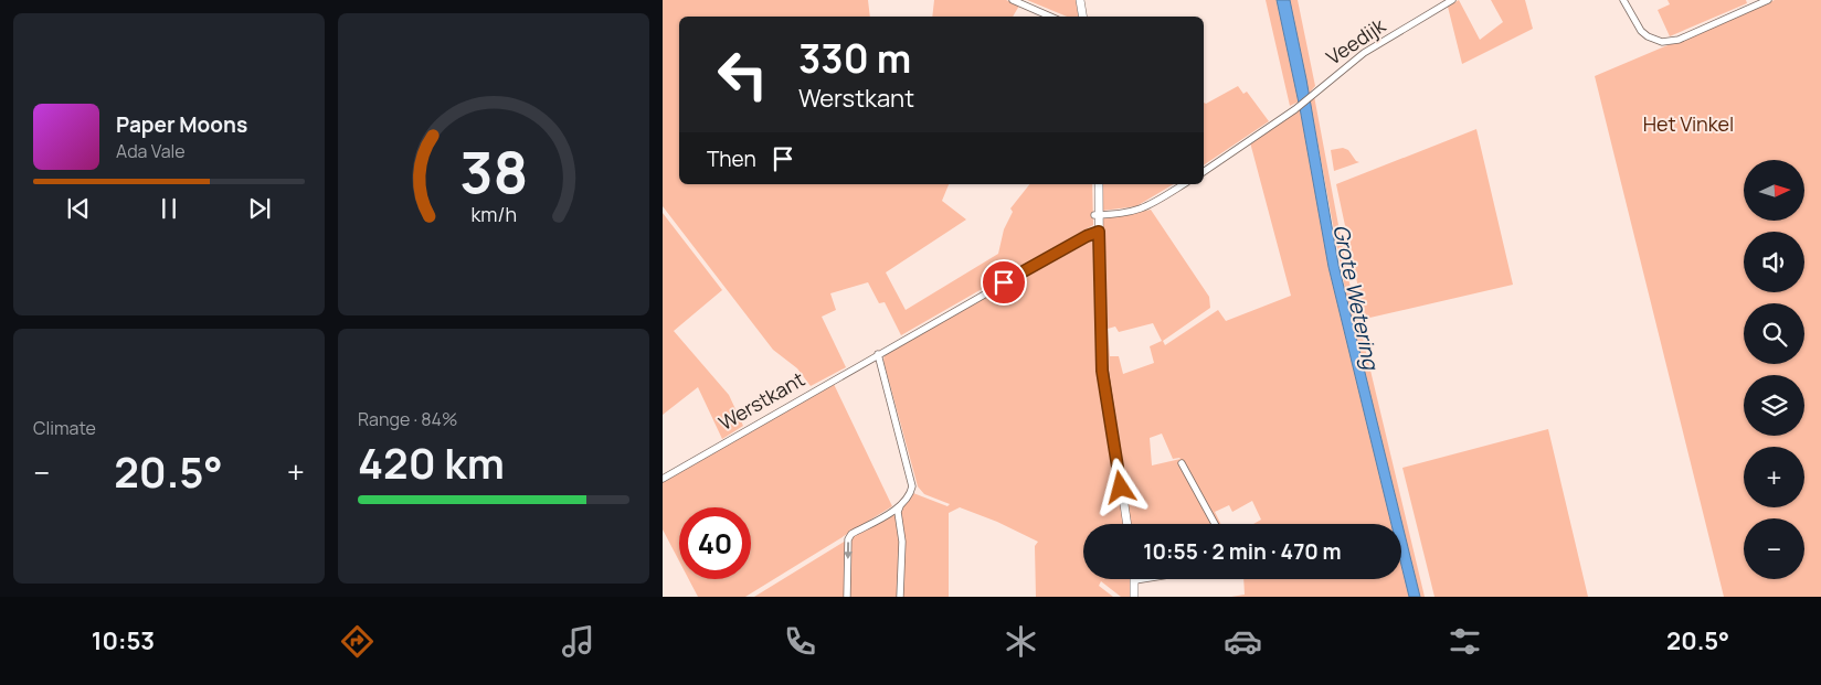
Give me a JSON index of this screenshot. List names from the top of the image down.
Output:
{
  "streets": {
    "street": ["Veedijk", "Werstkant"]
  },
  "water": ["Grote Wetering"],
  "parks": ["Het Vinkel"],
  "north": "right",
  "page": {
    "turn": ["330 m", "Werstkant"],
    "song": ["Paper Moons", "Ada Vale"],
    "then": "Then",
    "map_buttons": ["+", "−"],
    "tile": [
      "Climate",
      ["Range · 84%", "420 km"]
    ],
    "heat": ["−", "20.5°", "+"],
    "limit": "40",
    "trip": "10:55 · 2 min · 470 m",
    "tabs": ["10:53", "20.5°"],
    "gauge": ["38", "km/h"]
  }
}
